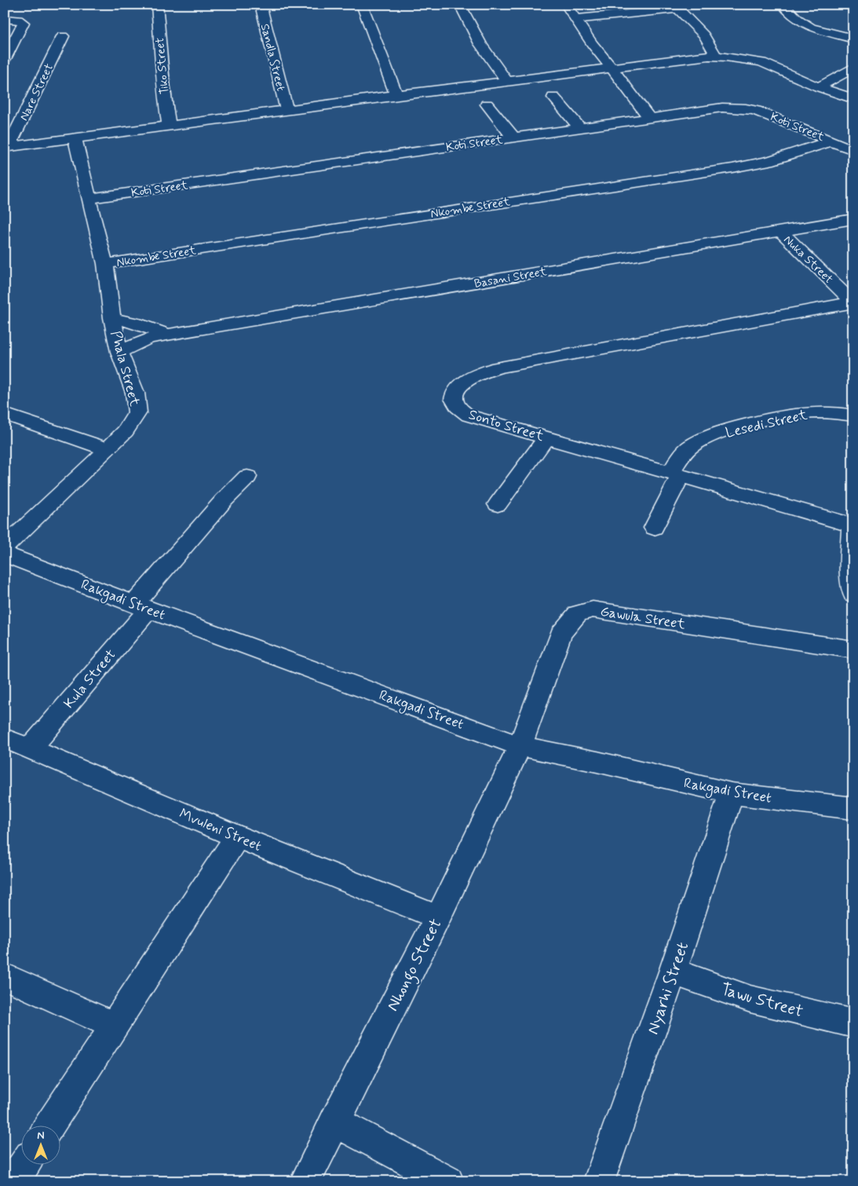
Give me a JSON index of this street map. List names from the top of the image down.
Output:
{
  "streets": {
    "street": [
      "Sandla Street",
      "Tiko Street",
      "Nare Street",
      "Koti Street",
      "Nkombe Street",
      "Nuka Street",
      "Basani Street",
      "Phala Street",
      "Lesedi Street",
      "Sonto Street",
      "Rakgadi Street",
      "Gawula Street",
      "Kula Street",
      "Mvuleni Street",
      "Nhongo Street",
      "Nyarhi Street",
      "Tawu Street"
    ]
  },
  "crossings": [
    ["Koti Street", "Nkombe Street"],
    ["Koti Street", "Phala Street"],
    ["Nkombe Street", "Phala Street"],
    ["Nuka Street", "Basani Street"],
    ["Nuka Street", "Sonto Street"],
    ["Basani Street", "Phala Street"],
    ["Lesedi Street", "Sonto Street"],
    ["Rakgadi Street", "Gawula Street"],
    ["Rakgadi Street", "Kula Street"],
    ["Rakgadi Street", "Nhongo Street"],
    ["Rakgadi Street", "Nyarhi Street"],
    ["Gawula Street", "Nhongo Street"],
    ["Kula Street", "Mvuleni Street"],
    ["Mvuleni Street", "Nhongo Street"],
    ["Nyarhi Street", "Tawu Street"]
  ],
  "north": "top"
}
